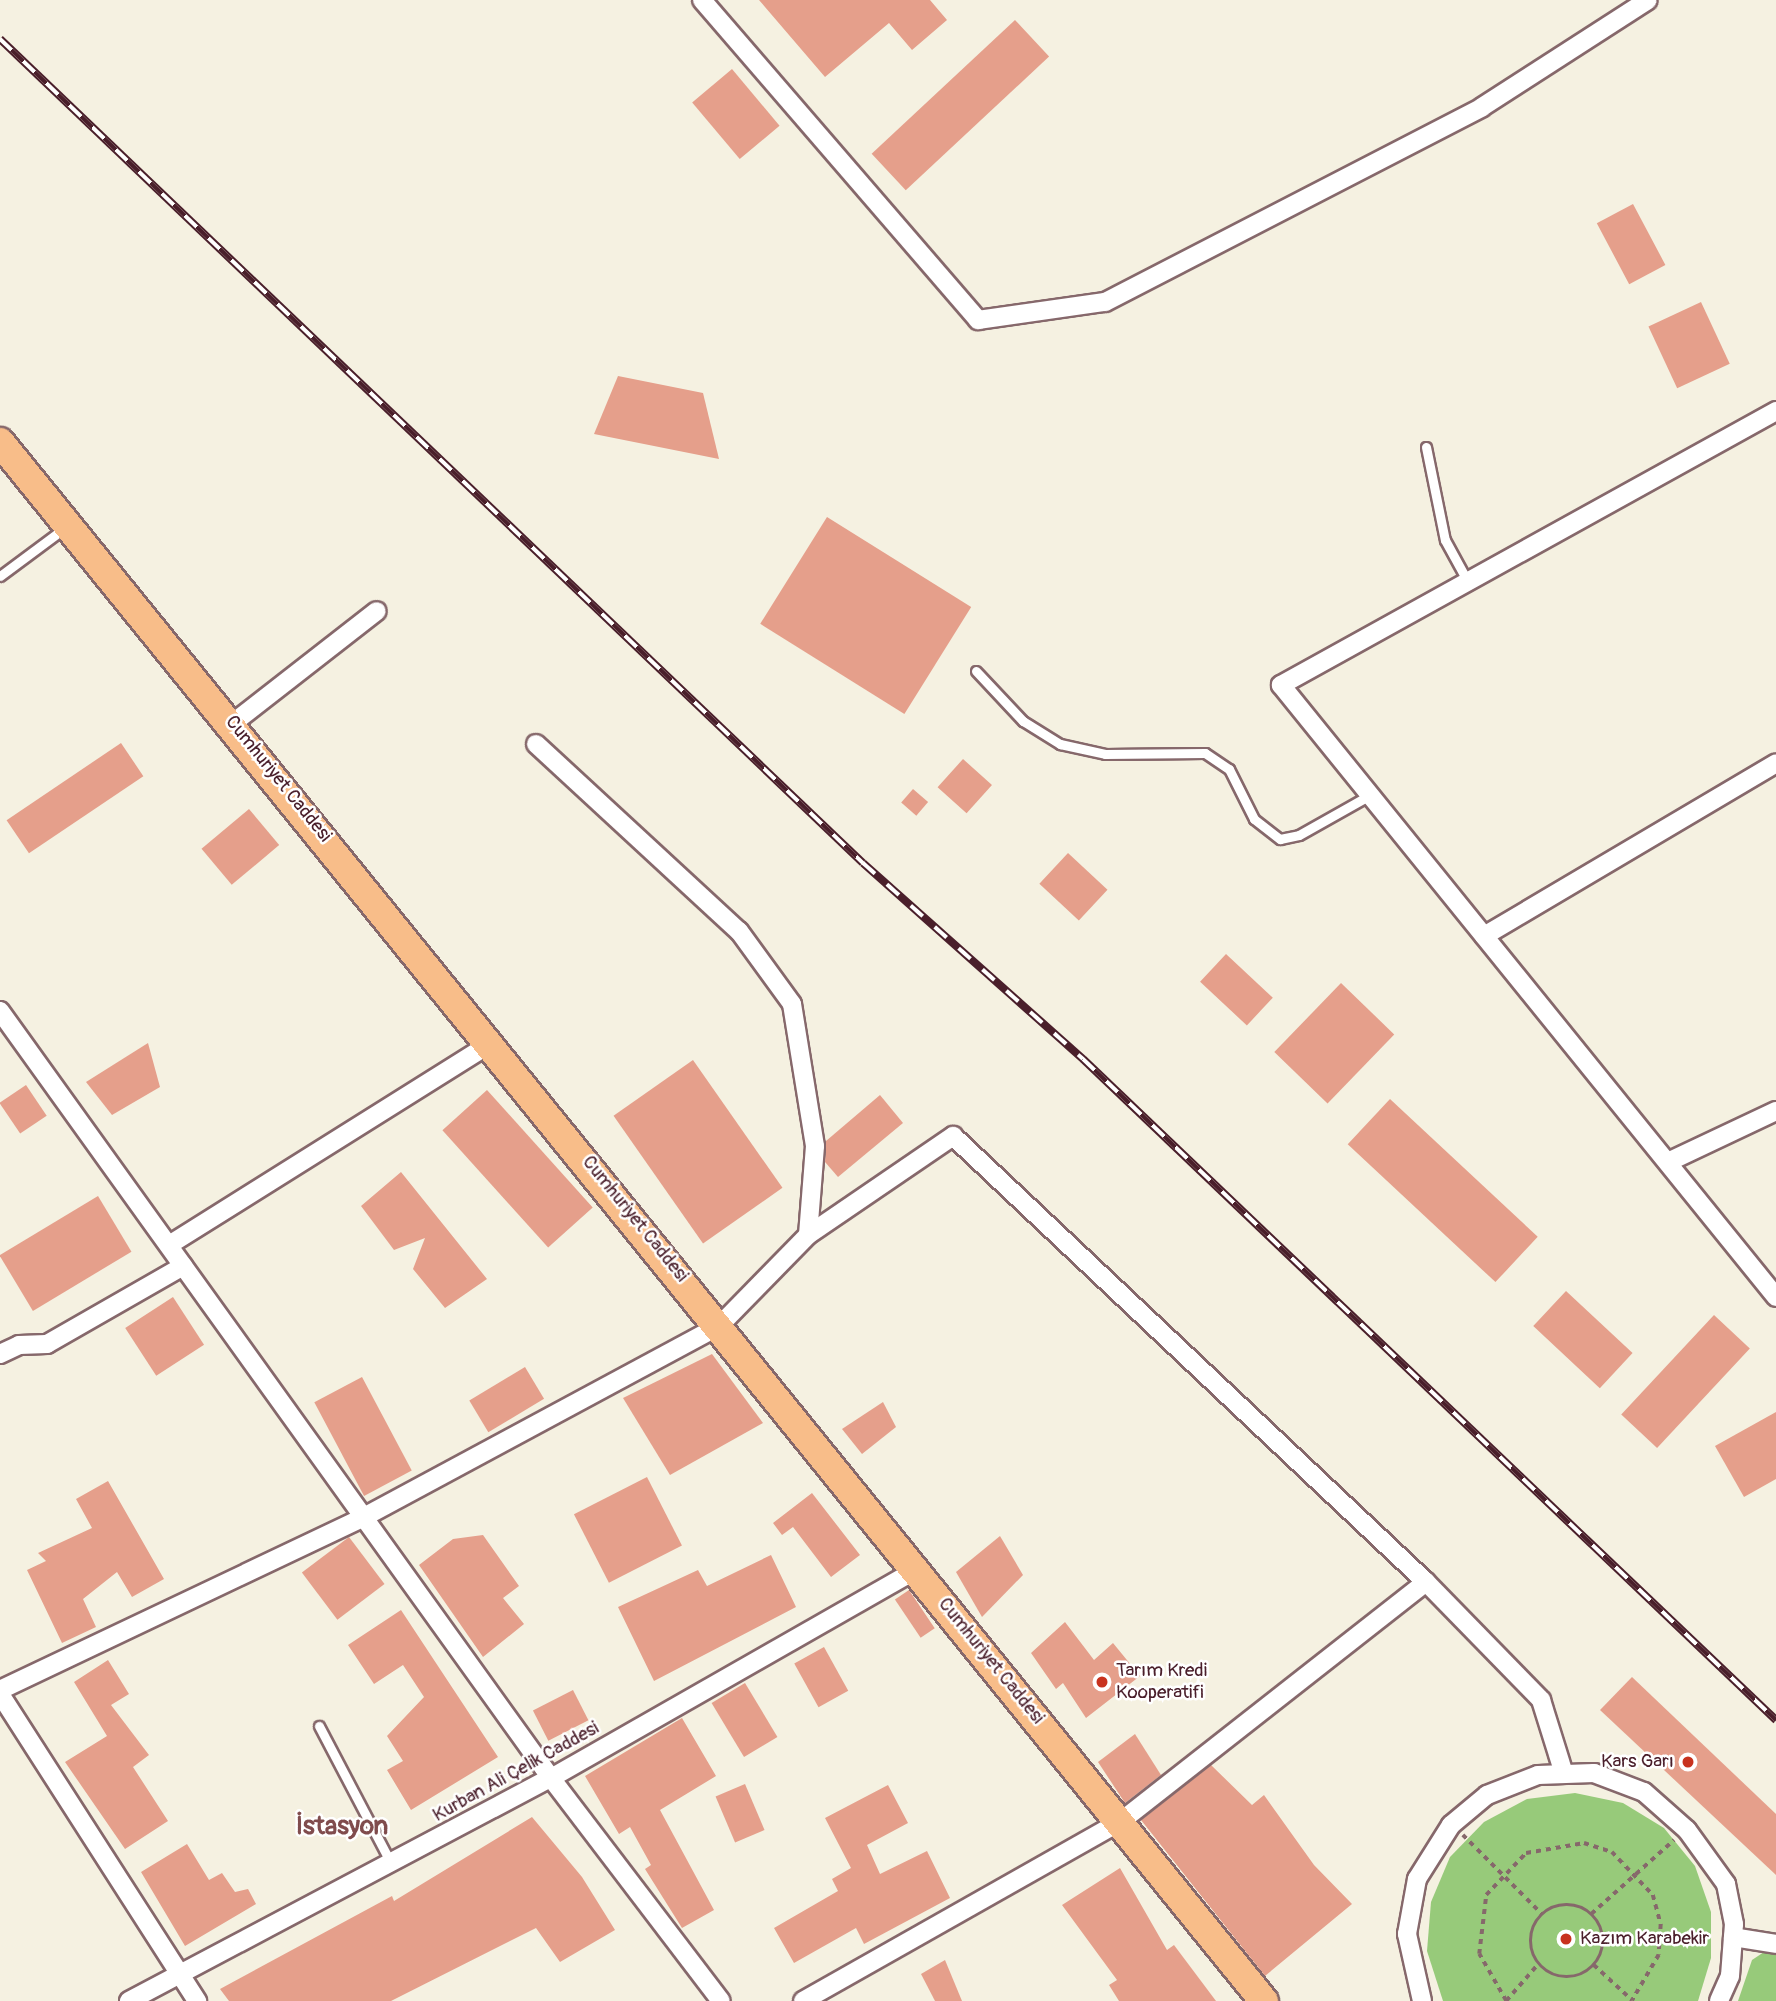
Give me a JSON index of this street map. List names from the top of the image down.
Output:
{
  "streets": {
    "main road": ["Cumhuriyet Caddesi"],
    "street": ["Kurban Ali Çelik Caddesi"]
  },
  "crossings": [
    ["Cumhuriyet Caddesi", "Kurban Ali Çelik Caddesi"]
  ],
  "districts": ["İstasyon"],
  "places": ["Tarım Kredi Kooperatifi", "Kars Garı", "Kazım Karabekir"]
}
